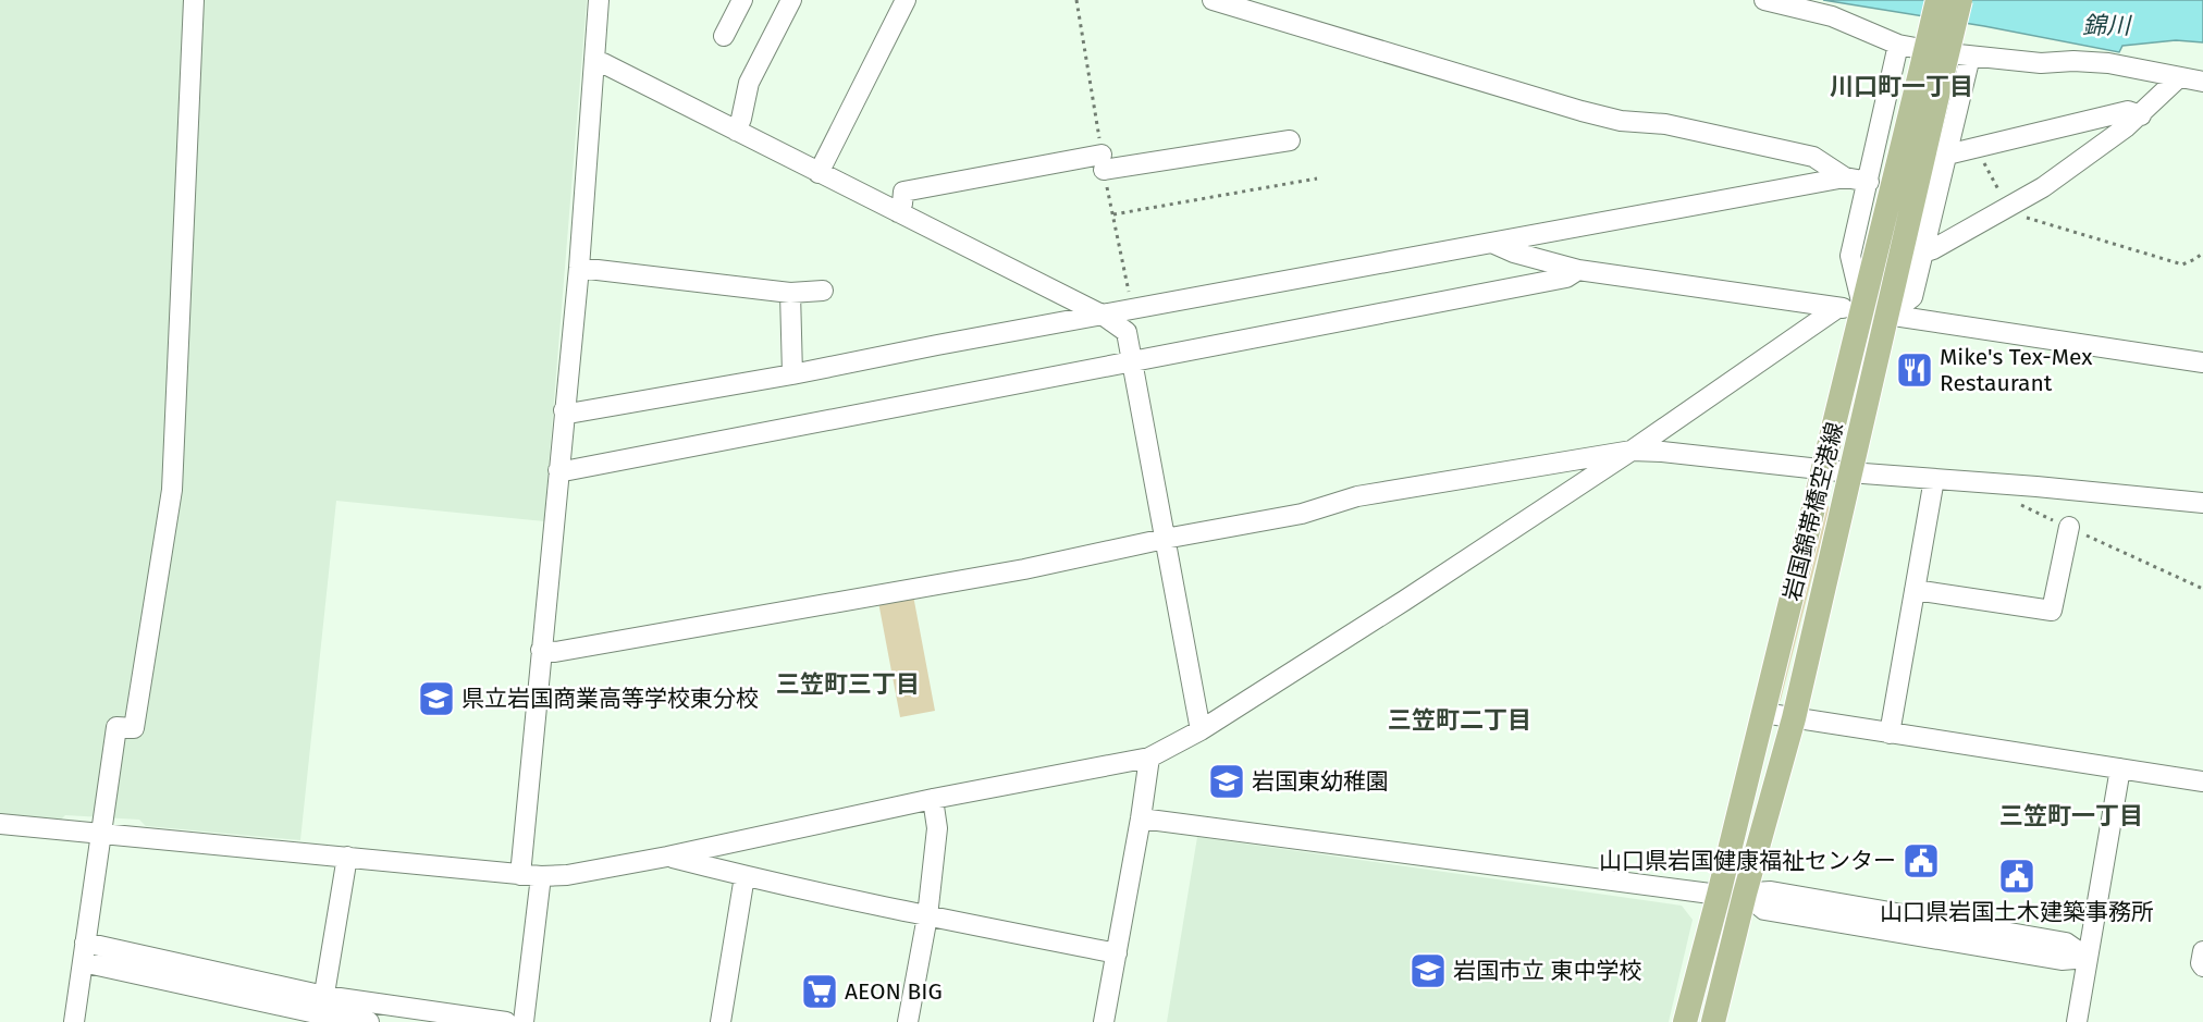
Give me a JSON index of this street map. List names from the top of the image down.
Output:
{
  "streets": {
    "main road": ["岩国錦帯橋空港線"]
  },
  "districts": [
    "川口町一丁目",
    "三笠町三丁目",
    "三笠町二丁目",
    "三笠町一丁目"
  ],
  "water": ["錦川"],
  "places": {
    "restaurant": ["Mike's Tex-Mex Restaurant"],
    "school or university": ["県立岩国商業高等学校東分校", "岩国東幼稚園", "岩国市立 東中学校"],
    "public building": ["山口県岩国健康福祉センター", "山口県岩国土木建築事務所"],
    "supermarket": ["AEON BIG"]
  }
}
